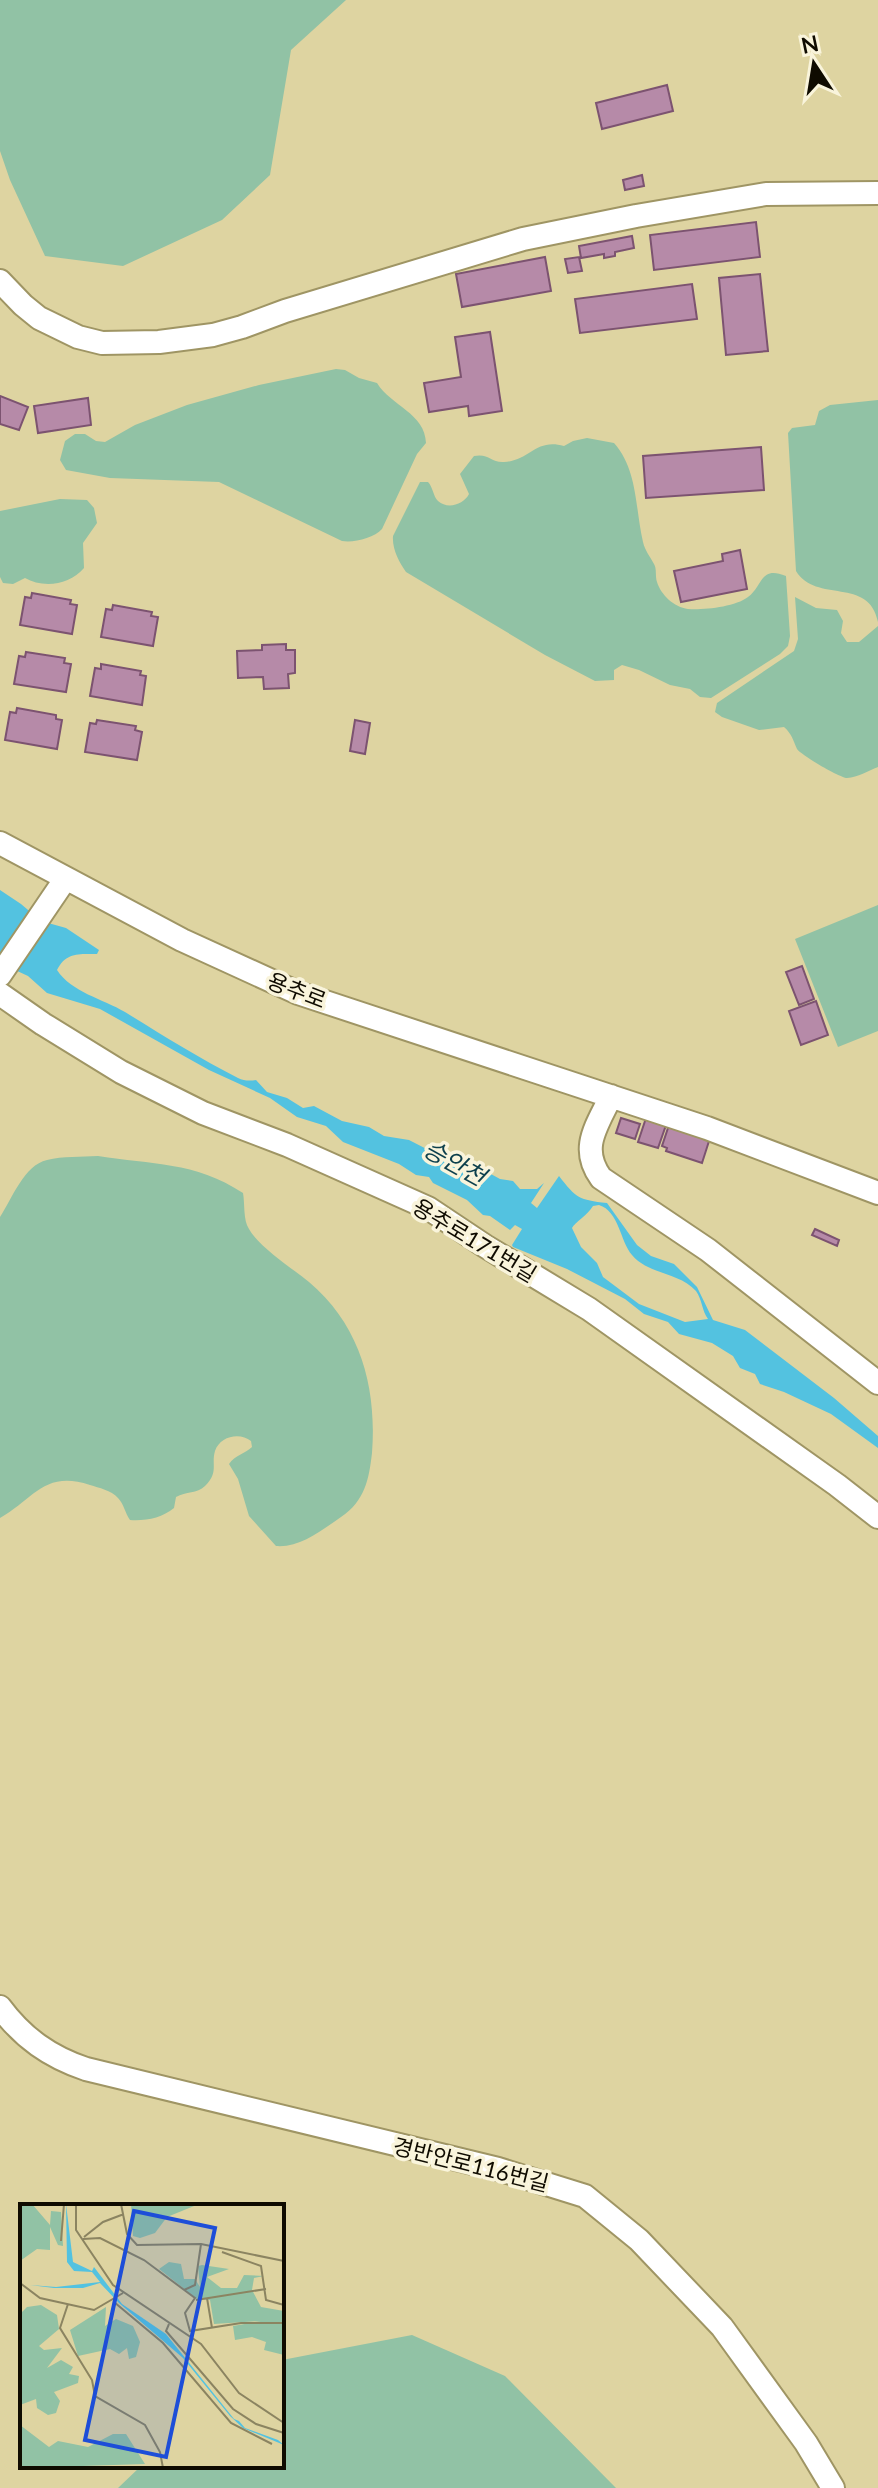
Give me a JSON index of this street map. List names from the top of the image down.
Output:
{
  "streets": {
    "street": ["용추로", "용추로171번길", "경반안로116번길"]
  },
  "water": ["승안천"],
  "north": "top"
}
